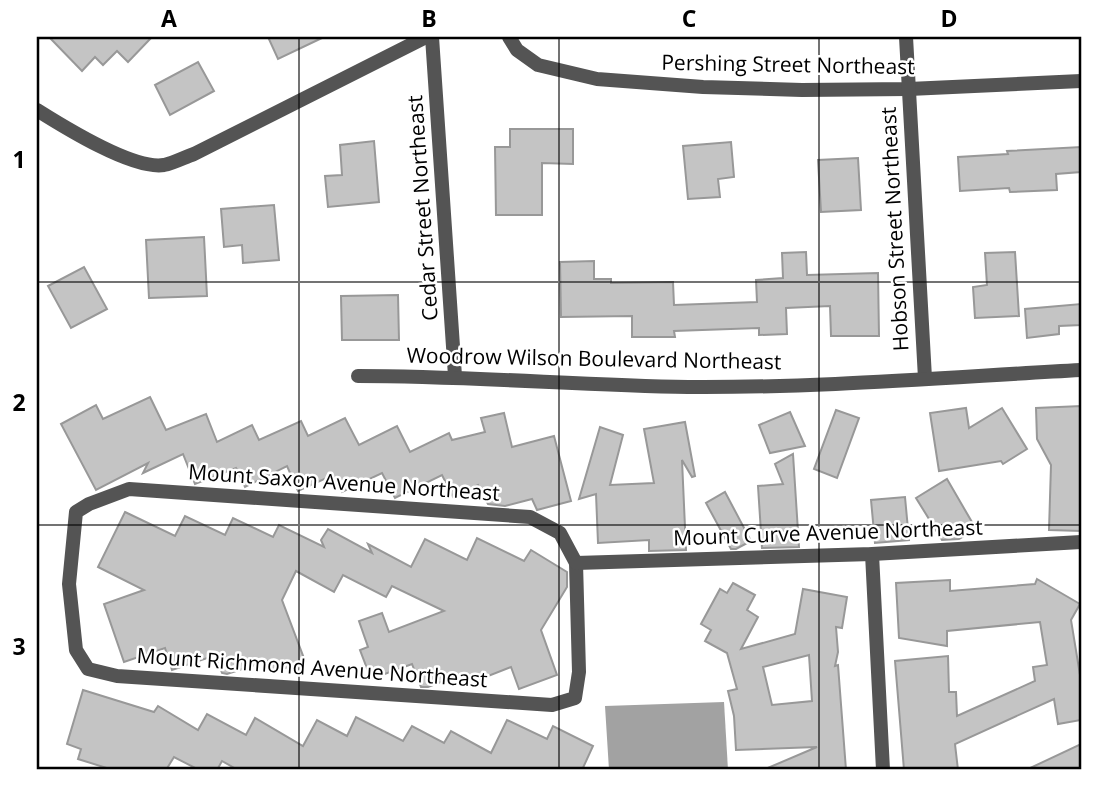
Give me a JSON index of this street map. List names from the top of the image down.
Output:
{
  "streets": {
    "street": [
      "Pershing Street Northeast",
      "Cedar Street Northeast",
      "Hobson Street Northeast",
      "Woodrow Wilson Boulevard Northeast",
      "Mount Saxon Avenue Northeast",
      "Mount Curve Avenue Northeast",
      "Mount Richmond Avenue Northeast"
    ]
  },
  "crossings": [
    ["Pershing Street Northeast", "Hobson Street Northeast"],
    ["Cedar Street Northeast", "Woodrow Wilson Boulevard Northeast"],
    ["Hobson Street Northeast", "Woodrow Wilson Boulevard Northeast"],
    ["Mount Saxon Avenue Northeast", "Mount Curve Avenue Northeast"],
    ["Mount Saxon Avenue Northeast", "Mount Richmond Avenue Northeast"],
    ["Mount Curve Avenue Northeast", "Mount Richmond Avenue Northeast"]
  ],
  "grid": {
    "columns": [
      "A",
      "B",
      "C",
      "D"
    ],
    "rows": ["1", "2", "3"]
  }
}
